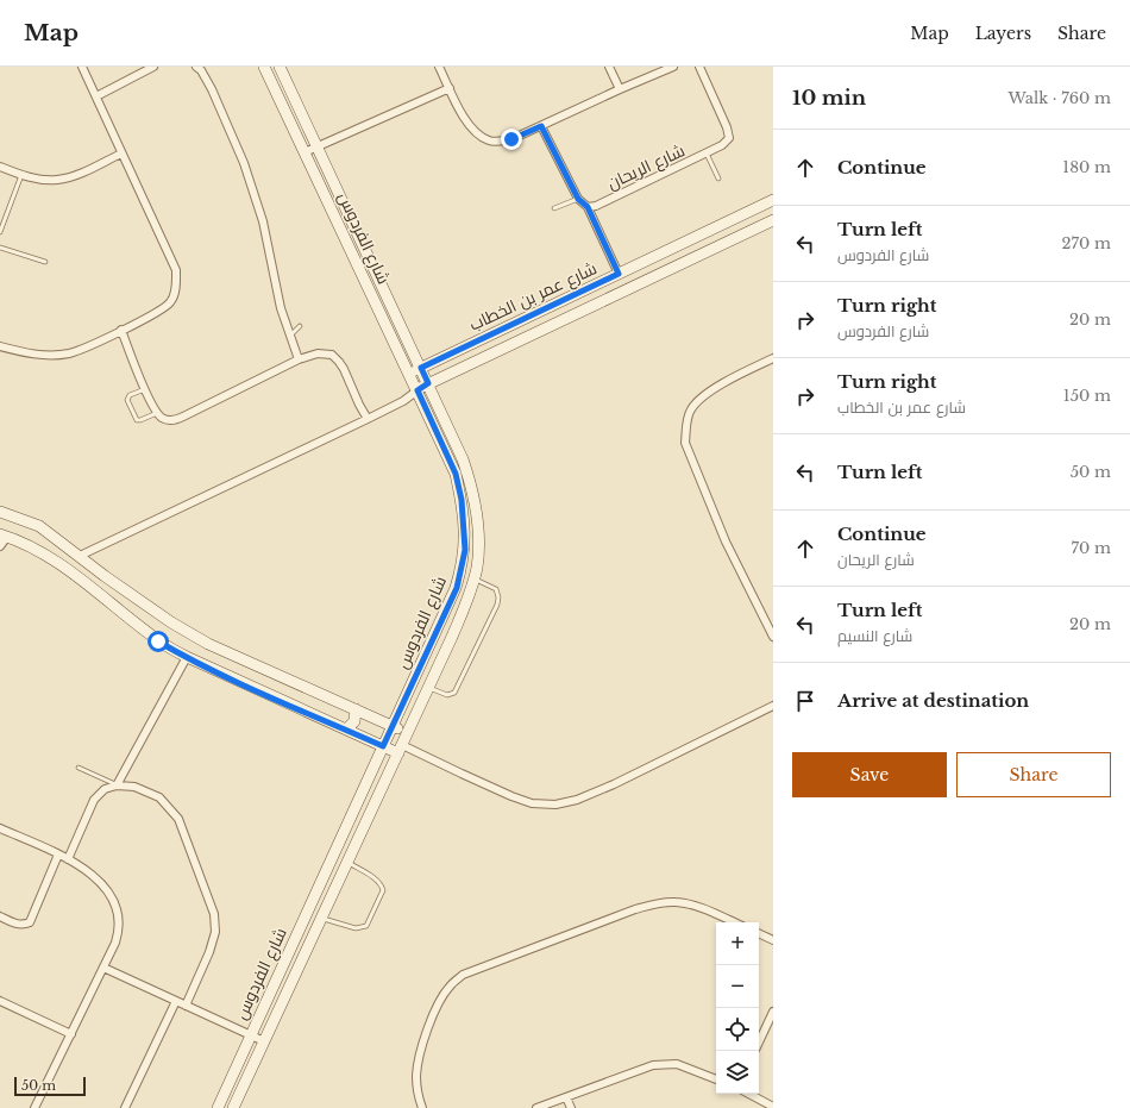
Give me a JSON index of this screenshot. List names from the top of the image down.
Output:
{
  "streets": {
    "street": ["شارع الريحان", "شارع الفردوس", "شارع عمر بن الخطاب"]
  },
  "crossings": [
    ["شارع الفردوس", "شارع عمر بن الخطاب"]
  ],
  "scale_bar": "50 m",
  "page": {
    "header": "Map",
    "nav": ["Map", "Layers", "Share"],
    "heading": ["10 min", "Walk · 760 m"],
    "list": [
      ["Continue", "180 m"],
      ["Turn left", "شارع الفردوس", "270 m"],
      ["Turn right", "شارع الفردوس", "20 m"],
      ["Turn right", "شارع عمر بن الخطاب", "150 m"],
      ["Turn left", "50 m"],
      ["Continue", "شارع الريحان", "70 m"],
      ["Turn left", "شارع النسيم", "20 m"],
      "Arrive at destination"
    ],
    "buttons": ["Save", "Share"],
    "map_buttons": ["+", "−"],
    "scale": "50 m"
  }
}
